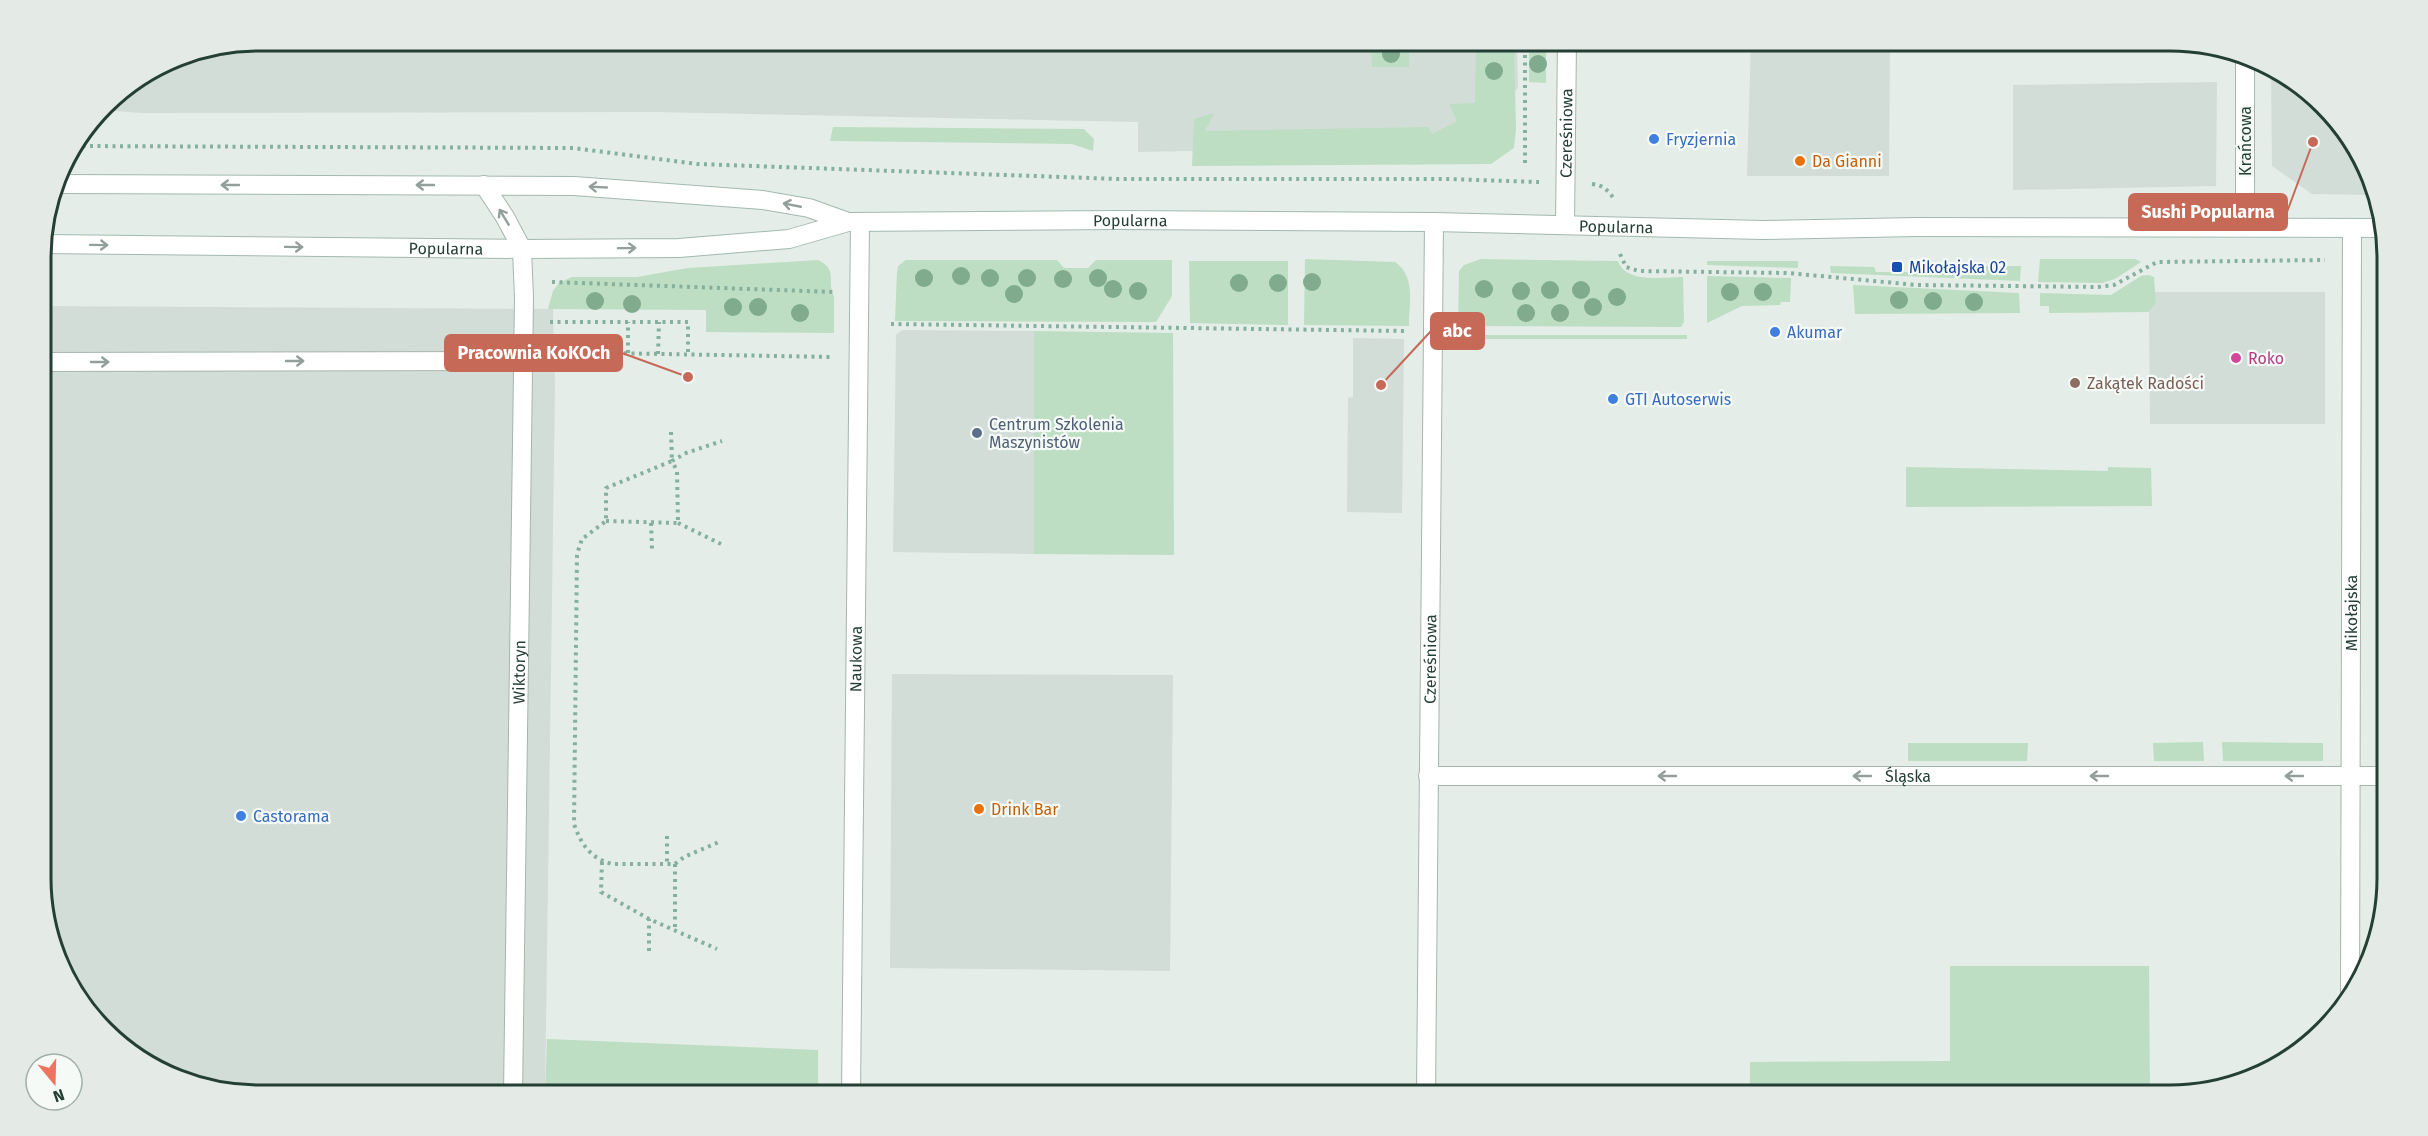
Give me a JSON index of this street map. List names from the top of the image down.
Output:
{
  "streets": {
    "street": [
      "Czereśniowa",
      "Krańcowa",
      "Popularna",
      "Mikołajska",
      "Naukowa",
      "Wiktoryn",
      "Śląska"
    ]
  },
  "crossings": [
    ["Czereśniowa", "Popularna"],
    ["Czereśniowa", "Śląska"],
    ["Krańcowa", "Popularna"],
    ["Popularna", "Mikołajska"],
    ["Popularna", "Naukowa"],
    ["Popularna", "Wiktoryn"],
    ["Mikołajska", "Śląska"]
  ],
  "one_way": ["Śląska"],
  "places": {
    "other": [
      "Fryzjernia",
      "Sushi Popularna",
      "Da Gianni",
      "Akumar",
      "Roko",
      "Pracownia KoKOch",
      "Zakątek Radości",
      "abc",
      "GTI Autoserwis",
      "Centrum Szkolenia Maszynistów",
      "Drink Bar",
      "Castorama"
    ],
    "transit": ["Mikołajska 02"]
  },
  "north": "bottom"
}
